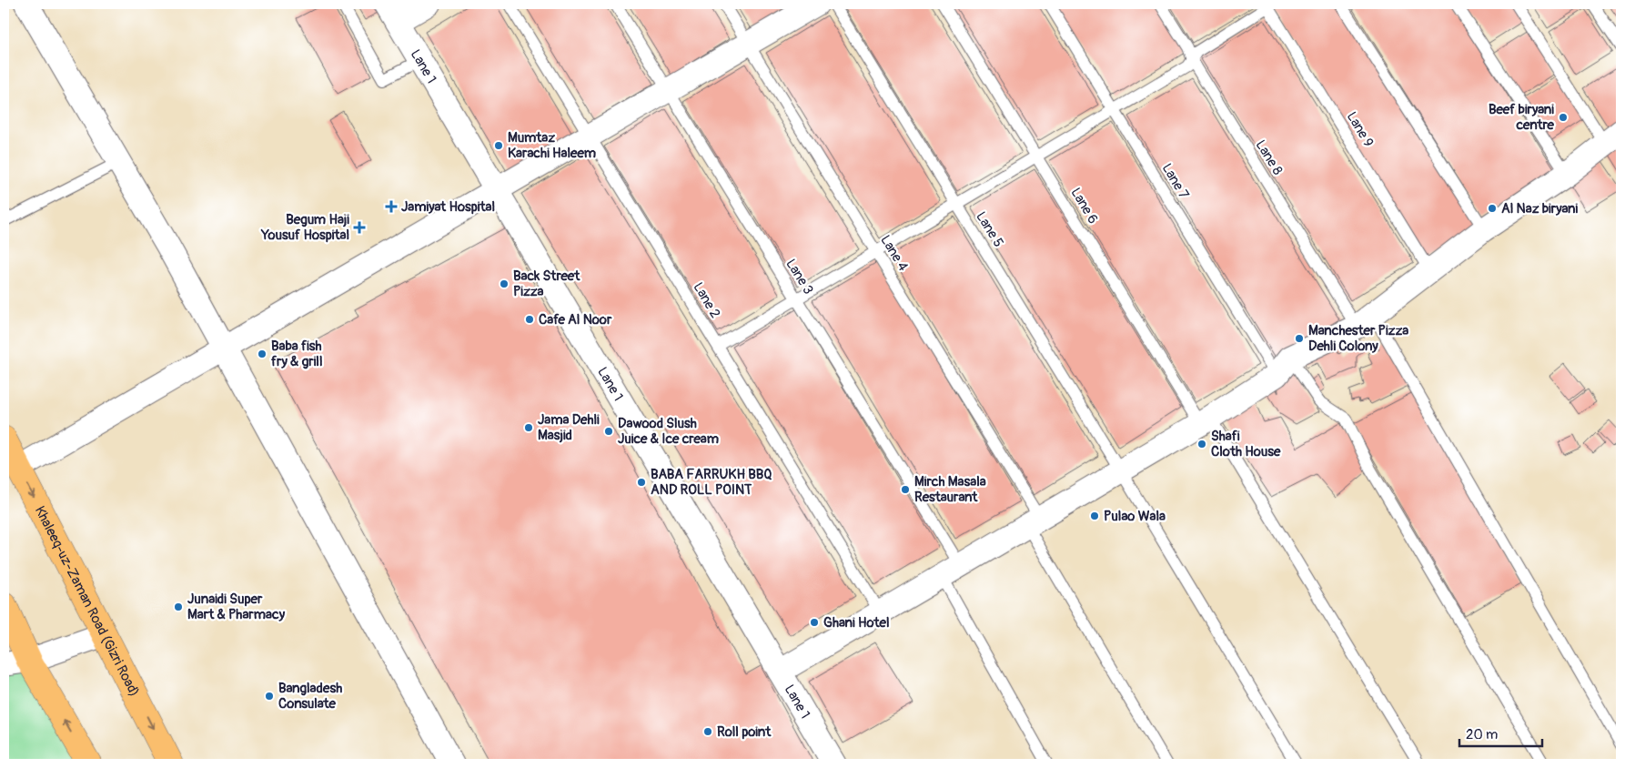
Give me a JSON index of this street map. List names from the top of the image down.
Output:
{
  "streets": {
    "main road": ["Khaleeq-uz-Zaman Road (Gizri Road)"],
    "street": ["Lane 1"],
    "lane": [
      "Lane 9",
      "Lane 8",
      "Lane 7",
      "Lane 6",
      "Lane 5",
      "Lane 4",
      "Lane 3",
      "Lane 2"
    ]
  },
  "places": {
    "other": [
      "Beef biryani centre",
      "Mumtaz Karachi Haleem",
      "Al Naz biryani",
      "Back Street Pizza",
      "Cafe Al Noor",
      "Manchester Pizza Dehli Colony",
      "Baba fish fry & grill",
      "Jama Dehli Masjid",
      "Dawood Slush Juice & Ice cream",
      "Shafi Cloth House",
      "BABA FARRUKH BBQ AND ROLL POINT",
      "Mirch Masala Restaurant",
      "Pulao Wala",
      "Junaidi Super Mart & Pharmacy",
      "Ghani Hotel",
      "Bangladesh Consulate",
      "Roll point"
    ],
    "health": ["Jamiyat Hospital", "Begum Haji Yousuf Hospital"]
  },
  "scale_bar": "20 m"
}
